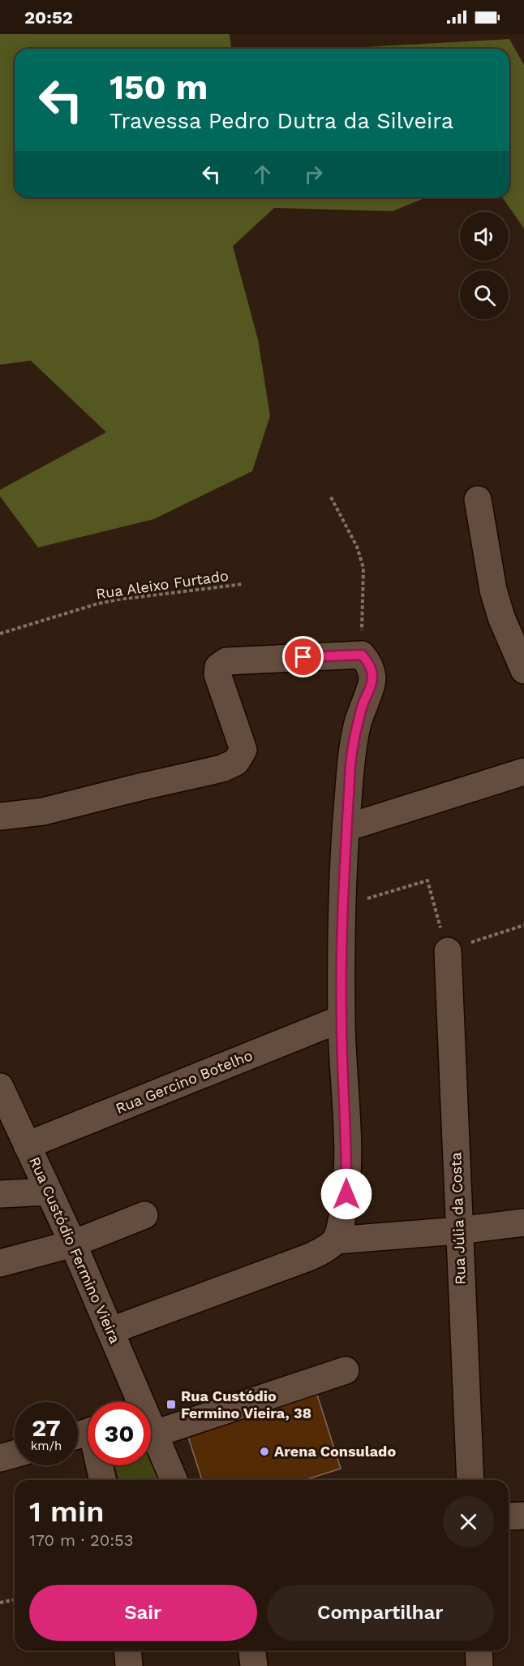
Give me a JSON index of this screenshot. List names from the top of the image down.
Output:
{
  "streets": {
    "street": ["Rua Gercino Botelho", "Rua Júlia da Costa", "Rua Custódio Fermino Vieira"],
    "path": ["Rua Aleixo Furtado"]
  },
  "crossings": [
    ["Rua Gercino Botelho", "Rua Custódio Fermino Vieira"]
  ],
  "places": {
    "transit": ["Rua Custódio Fermino Vieira, 38"],
    "other": ["Arena Consulado"]
  },
  "page": {
    "status": "20:52",
    "turn": ["150 m", "Travessa Pedro Dutra da Silveira"],
    "speed": "27 km/h",
    "limit": "30",
    "heading": ["1 min", "170 m · 20:53"],
    "buttons": ["Sair", "Compartilhar"]
  }
}
